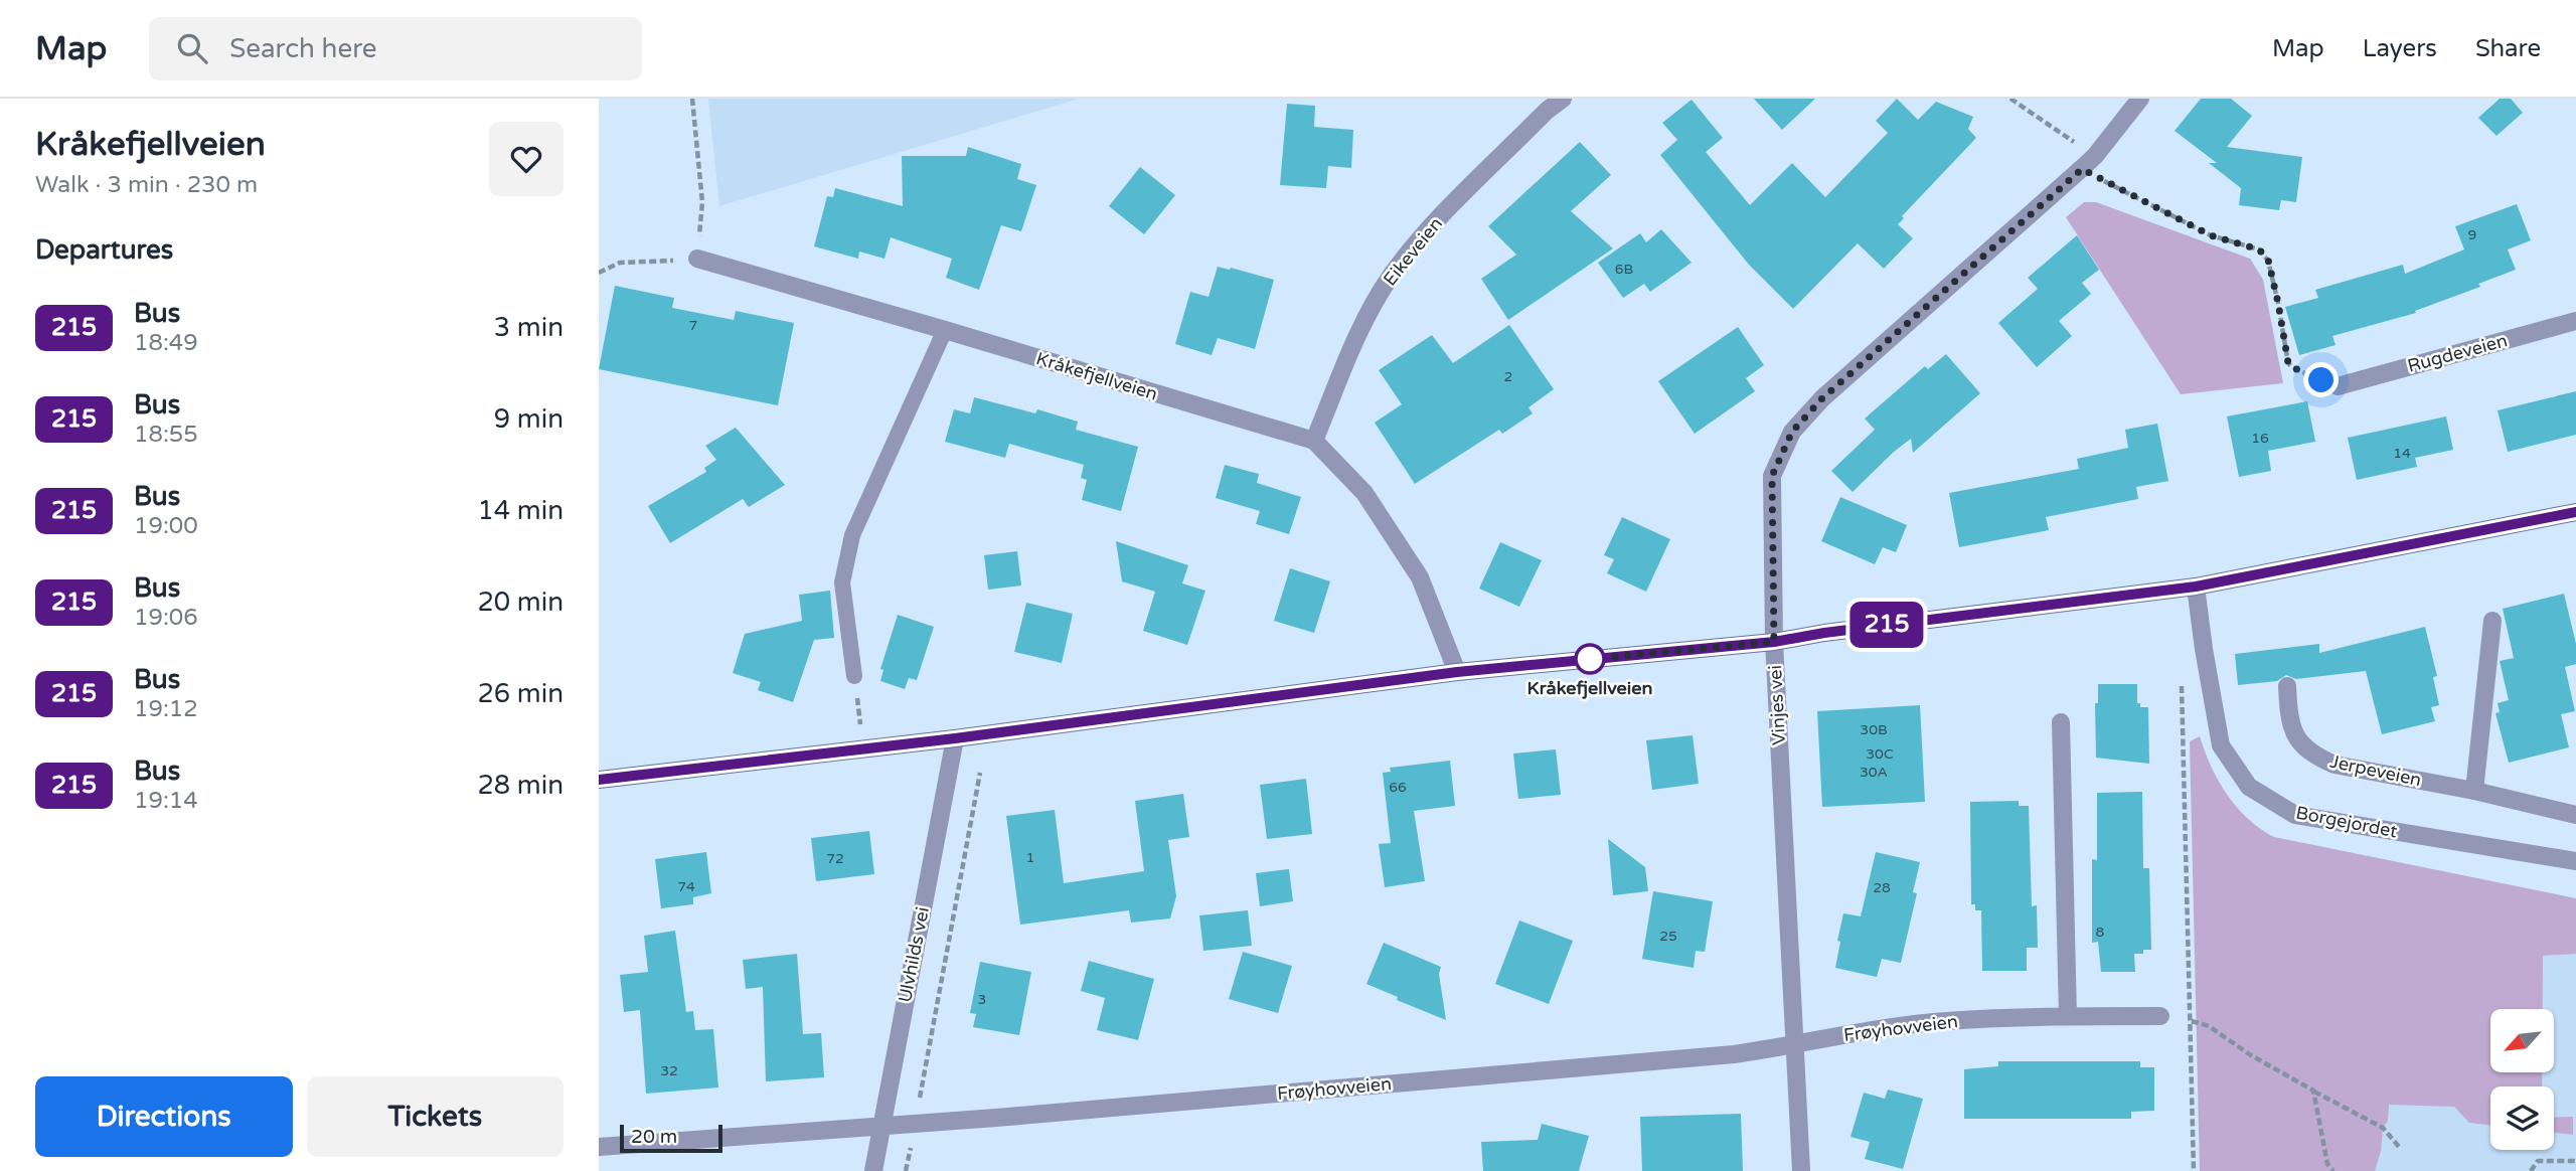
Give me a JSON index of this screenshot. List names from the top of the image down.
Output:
{
  "streets": {
    "street": [
      "Eikeveien",
      "Rugdeveien",
      "Kråkefjellveien",
      "Vinjes vei",
      "Jerpeveien",
      "Borgejordet",
      "Ulvhilds vei",
      "Frøyhovveien"
    ]
  },
  "crossings": [
    ["Eikeveien", "Kråkefjellveien"],
    ["Vinjes vei", "Frøyhovveien"],
    ["Ulvhilds vei", "Frøyhovveien"]
  ],
  "places": ["Kråkefjellveien"],
  "lines": ["bus line 215"],
  "house_numbers": [
    "9",
    "6B",
    "7",
    "2",
    "16",
    "14",
    "30B",
    "30C",
    "30A",
    "66",
    "1",
    "72",
    "74",
    "28",
    "8",
    "25",
    "3",
    "32"
  ],
  "scale_bar": "20 m",
  "north": "bottom left",
  "page": {
    "header": "Map",
    "search": "Search here",
    "nav": ["Map", "Layers", "Share"],
    "heading": [
      ["Kråkefjellveien", "Walk · 3 min · 230 m"],
      "Departures"
    ],
    "on_map": "215",
    "list": [
      {
        "mark": "215",
        "name": "Bus",
        "note": "18:49",
        "value": "3 min"
      },
      {
        "mark": "215",
        "name": "Bus",
        "note": "18:55",
        "value": "9 min"
      },
      {
        "mark": "215",
        "name": "Bus",
        "note": "19:00",
        "value": "14 min"
      },
      {
        "mark": "215",
        "name": "Bus",
        "note": "19:06",
        "value": "20 min"
      },
      {
        "mark": "215",
        "name": "Bus",
        "note": "19:12",
        "value": "26 min"
      },
      {
        "mark": "215",
        "name": "Bus",
        "note": "19:14",
        "value": "28 min"
      }
    ],
    "buttons": ["Directions", "Tickets"],
    "scale": "20 m"
  }
}
